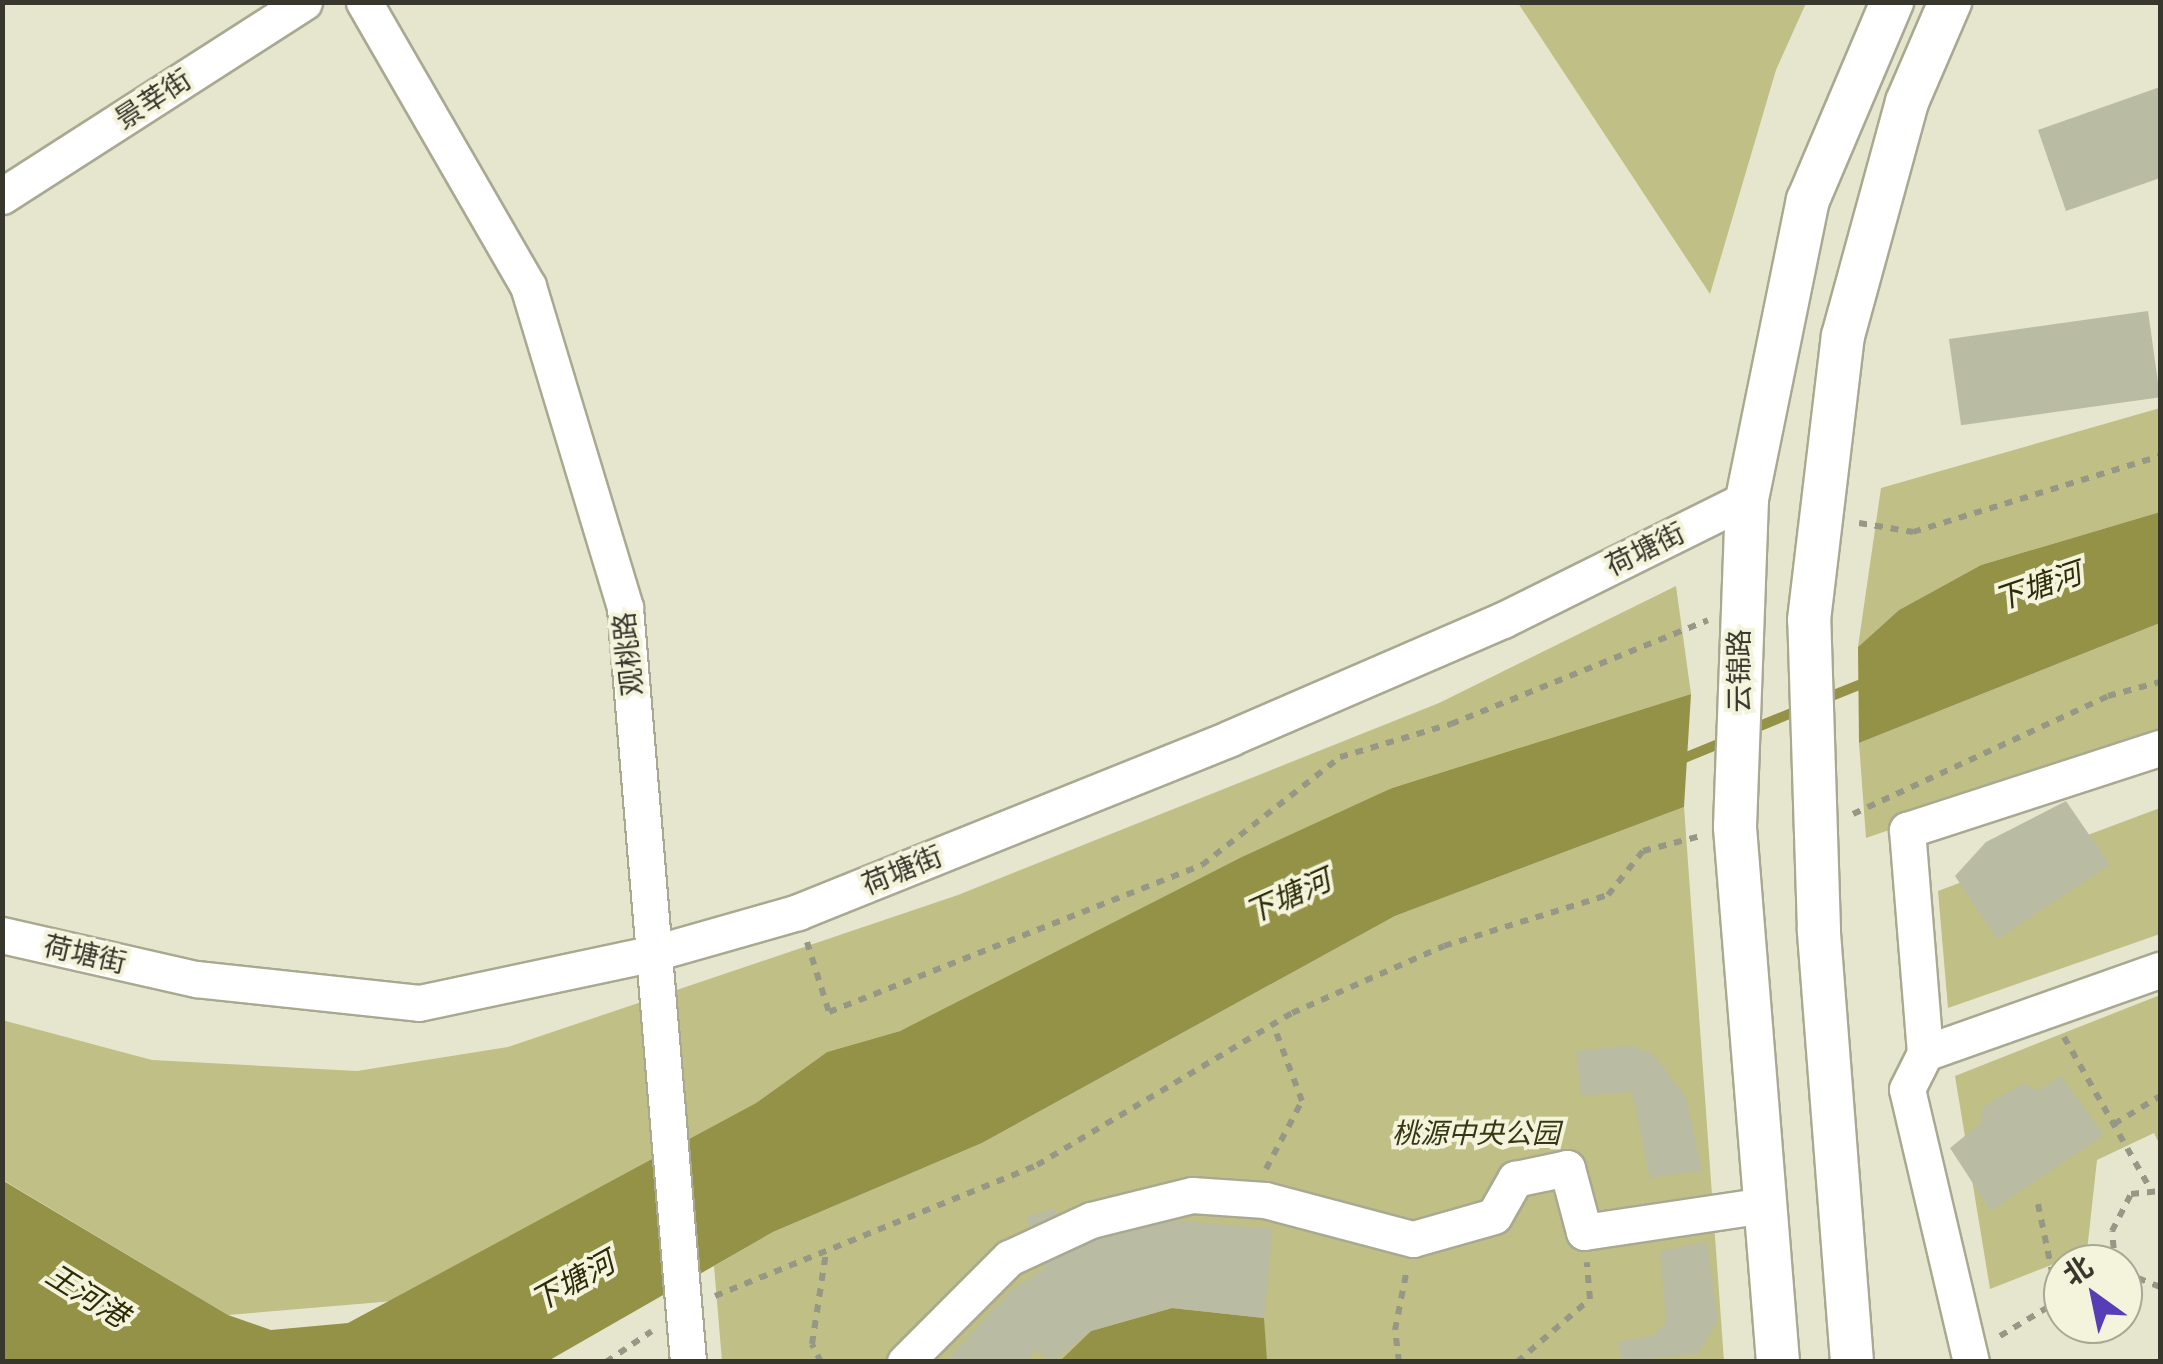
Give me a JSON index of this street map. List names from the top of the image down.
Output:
{
  "streets": {
    "main road": ["云锦路"],
    "street": ["景莘街", "荷塘街", "观桃路"]
  },
  "crossings": [
    ["荷塘街", "观桃路"],
    ["荷塘街", "云锦路"]
  ],
  "water": ["下塘河", "王河港"],
  "parks": ["桃源中央公园"],
  "north": "top left"
}
